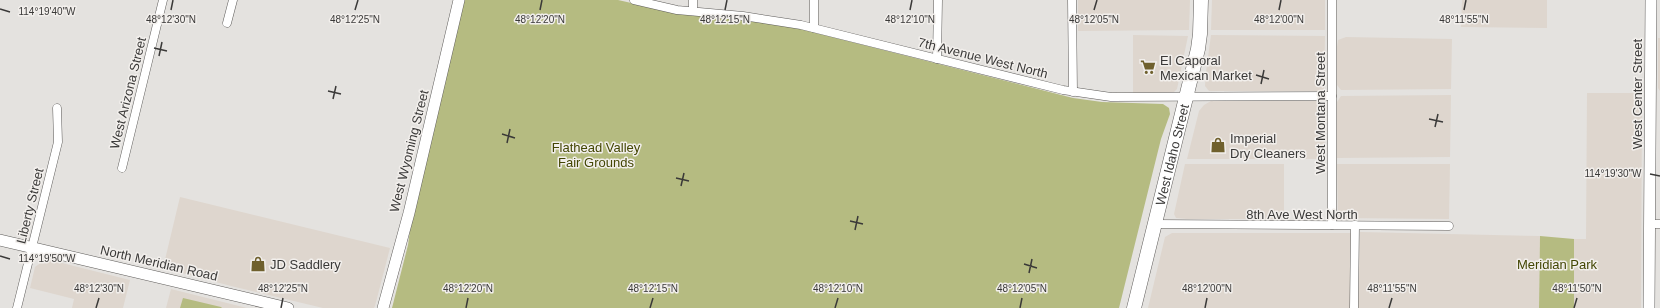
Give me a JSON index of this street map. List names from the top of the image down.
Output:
{
  "streets": {
    "highway": ["West Idaho Street"],
    "street": [
      "7th Avenue West North",
      "West Arizona Street",
      "West Center Street",
      "West Montana Street",
      "West Wyoming Street",
      "Liberty Street",
      "8th Ave West North",
      "North Meridian Road"
    ]
  },
  "crossings": [
    ["7th Avenue West North", "West Montana Street"],
    ["7th Avenue West North", "West Idaho Street"],
    ["West Montana Street", "8th Ave West North"],
    ["West Idaho Street", "8th Ave West North"],
    ["Liberty Street", "North Meridian Road"]
  ],
  "parks": ["Flathead Valley Fair Grounds", "Meridian Park"],
  "places": {
    "supermarket": ["El Caporal Mexican Market"],
    "shop": ["Imperial Dry Cleaners", "JD Saddlery"]
  },
  "coordinates": [
    "114°19'40\"W",
    "48°11'55\"N",
    "48°12'30\"N",
    "48°12'25\"N",
    "48°12'20\"N",
    "48°12'15\"N",
    "48°12'10\"N",
    "48°12'05\"N",
    "48°12'00\"N",
    "114°19'30\"W",
    "114°19'50\"W",
    "48°11'50\"N"
  ]
}
